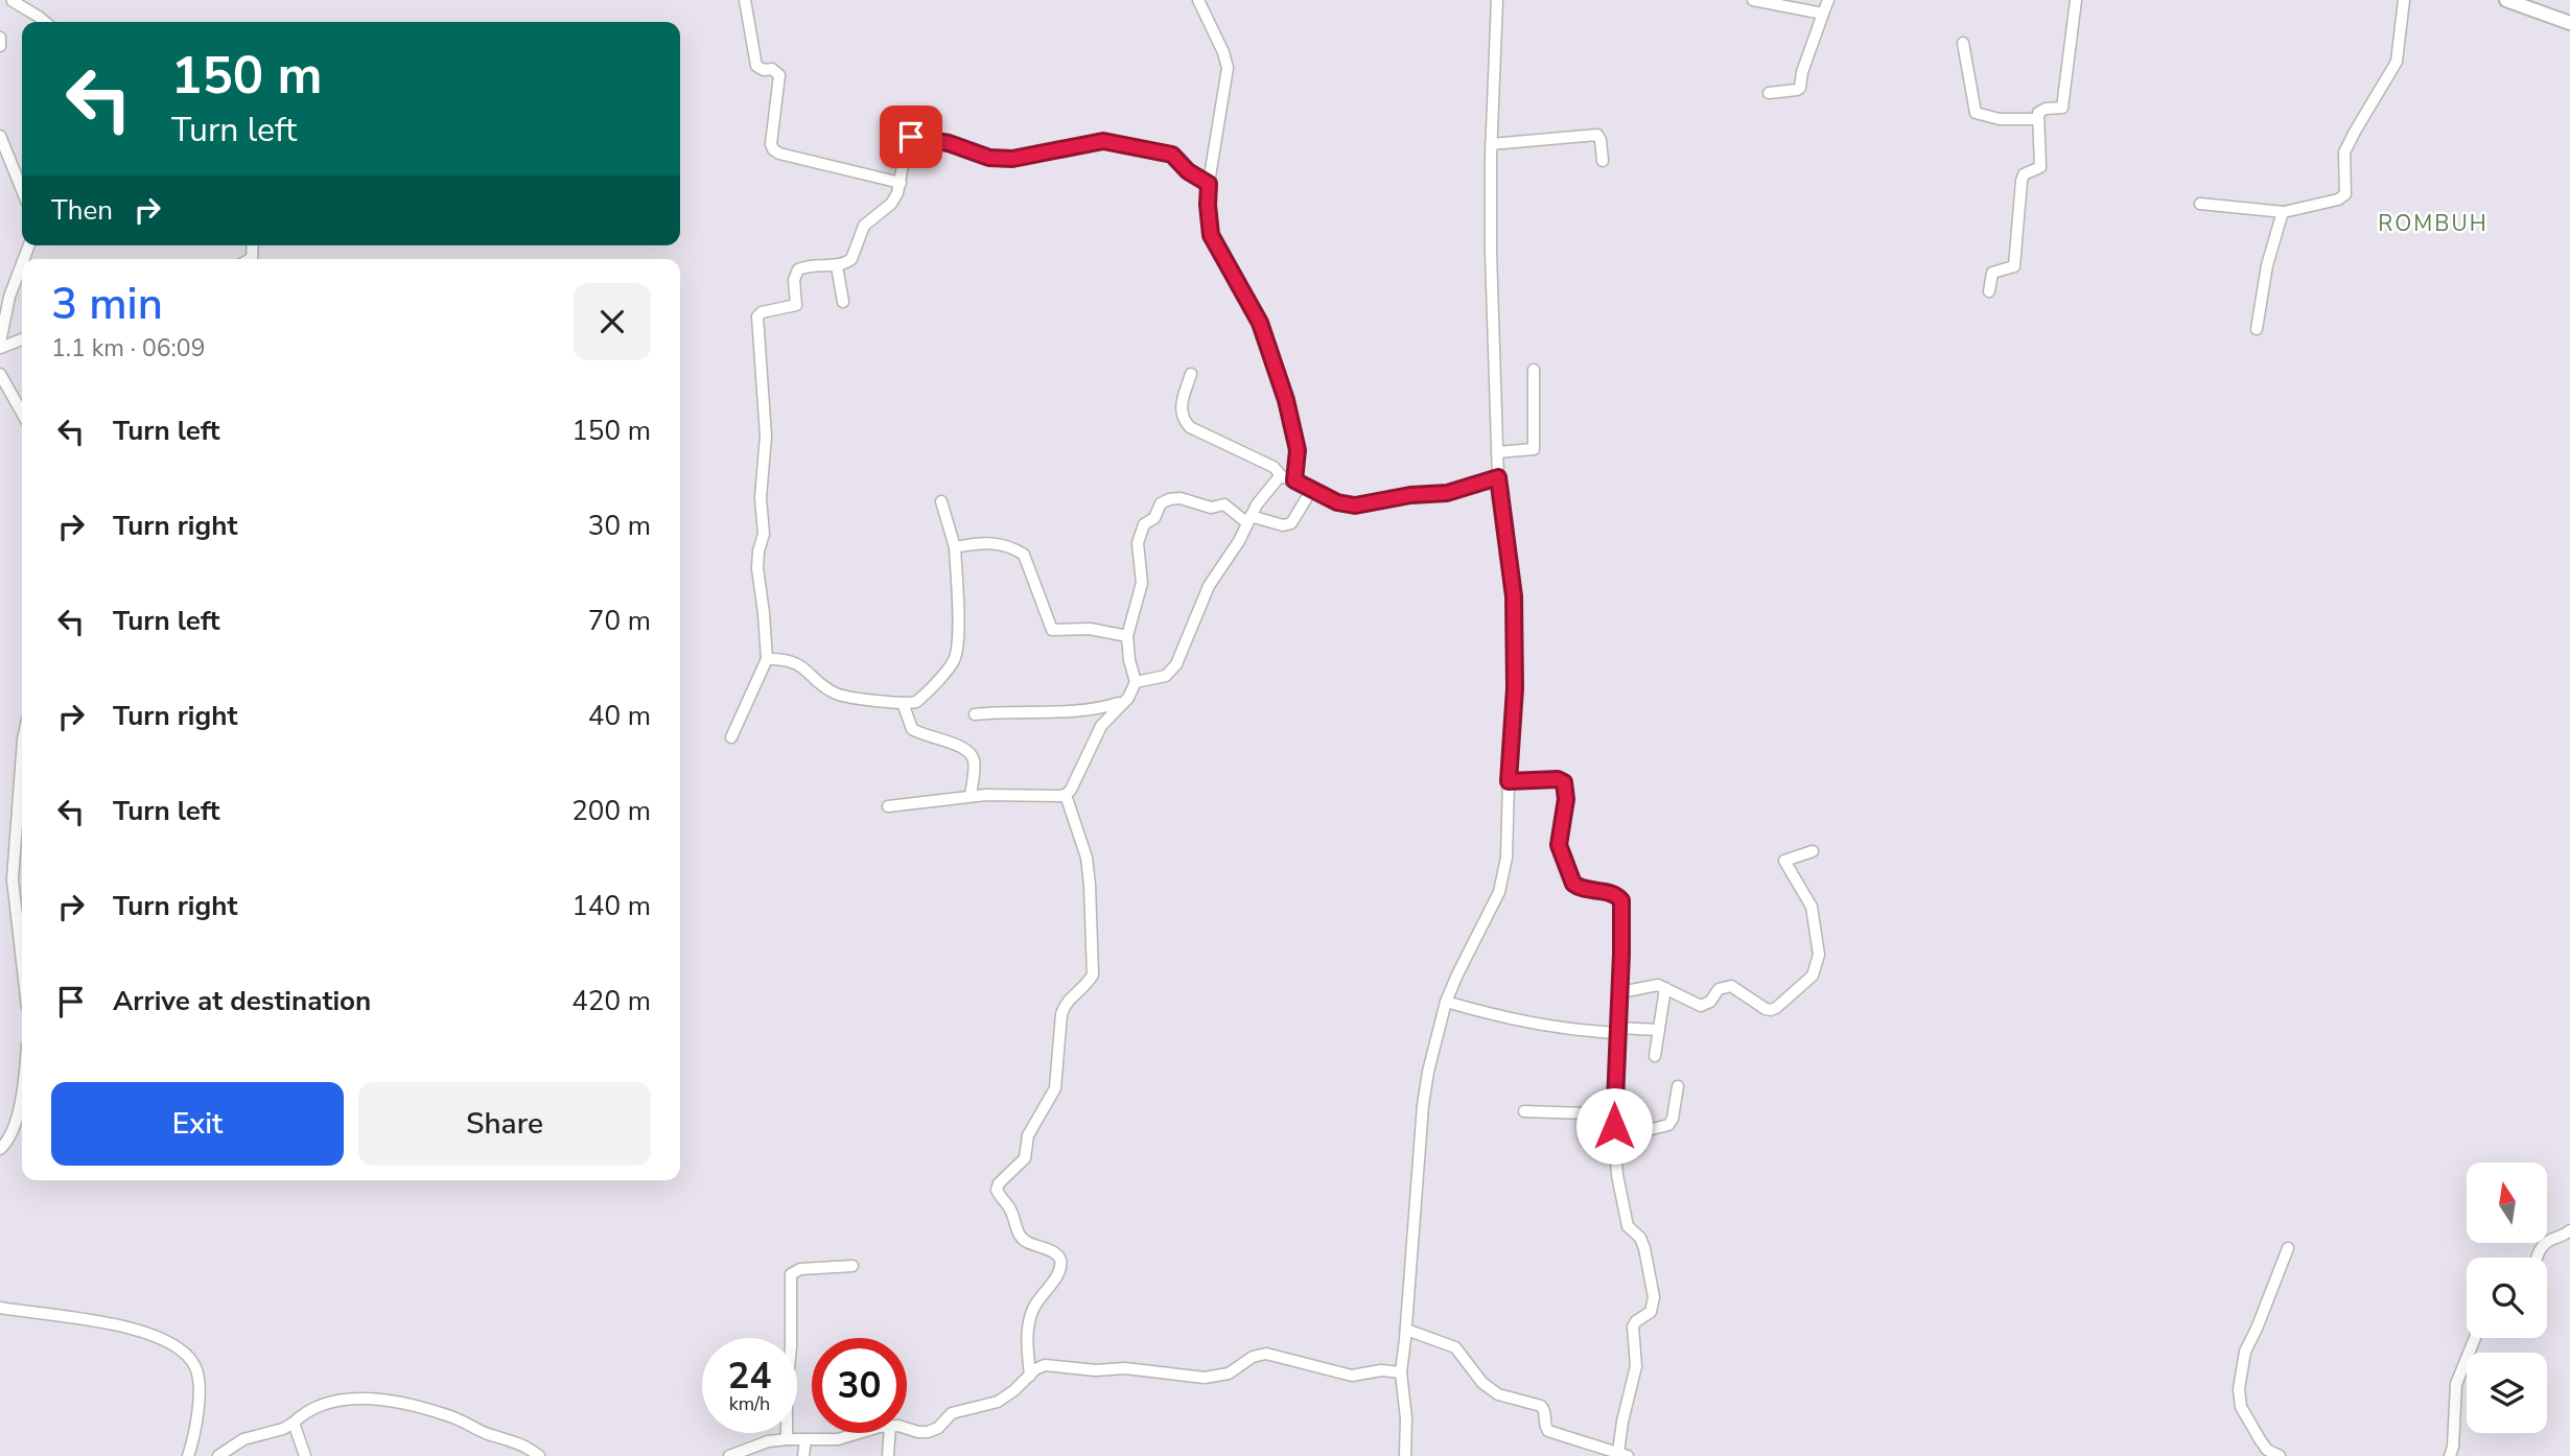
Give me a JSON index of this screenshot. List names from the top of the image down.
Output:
{
  "districts": ["ROMBUH"],
  "north": "top",
  "page": {
    "turn": ["150 m", "Turn left"],
    "then": "Then",
    "heading": ["3 min", "1.1 km · 06:09"],
    "list": [
      {
        "name": "Turn left",
        "value": "150 m"
      },
      {
        "name": "Turn right",
        "value": "30 m"
      },
      {
        "name": "Turn left",
        "value": "70 m"
      },
      {
        "name": "Turn right",
        "value": "40 m"
      },
      {
        "name": "Turn left",
        "value": "200 m"
      },
      {
        "name": "Turn right",
        "value": "140 m"
      },
      {
        "name": "Arrive at destination",
        "value": "420 m"
      }
    ],
    "buttons": ["Exit", "Share"],
    "speed": "24 km/h",
    "limit": "30"
  }
}
